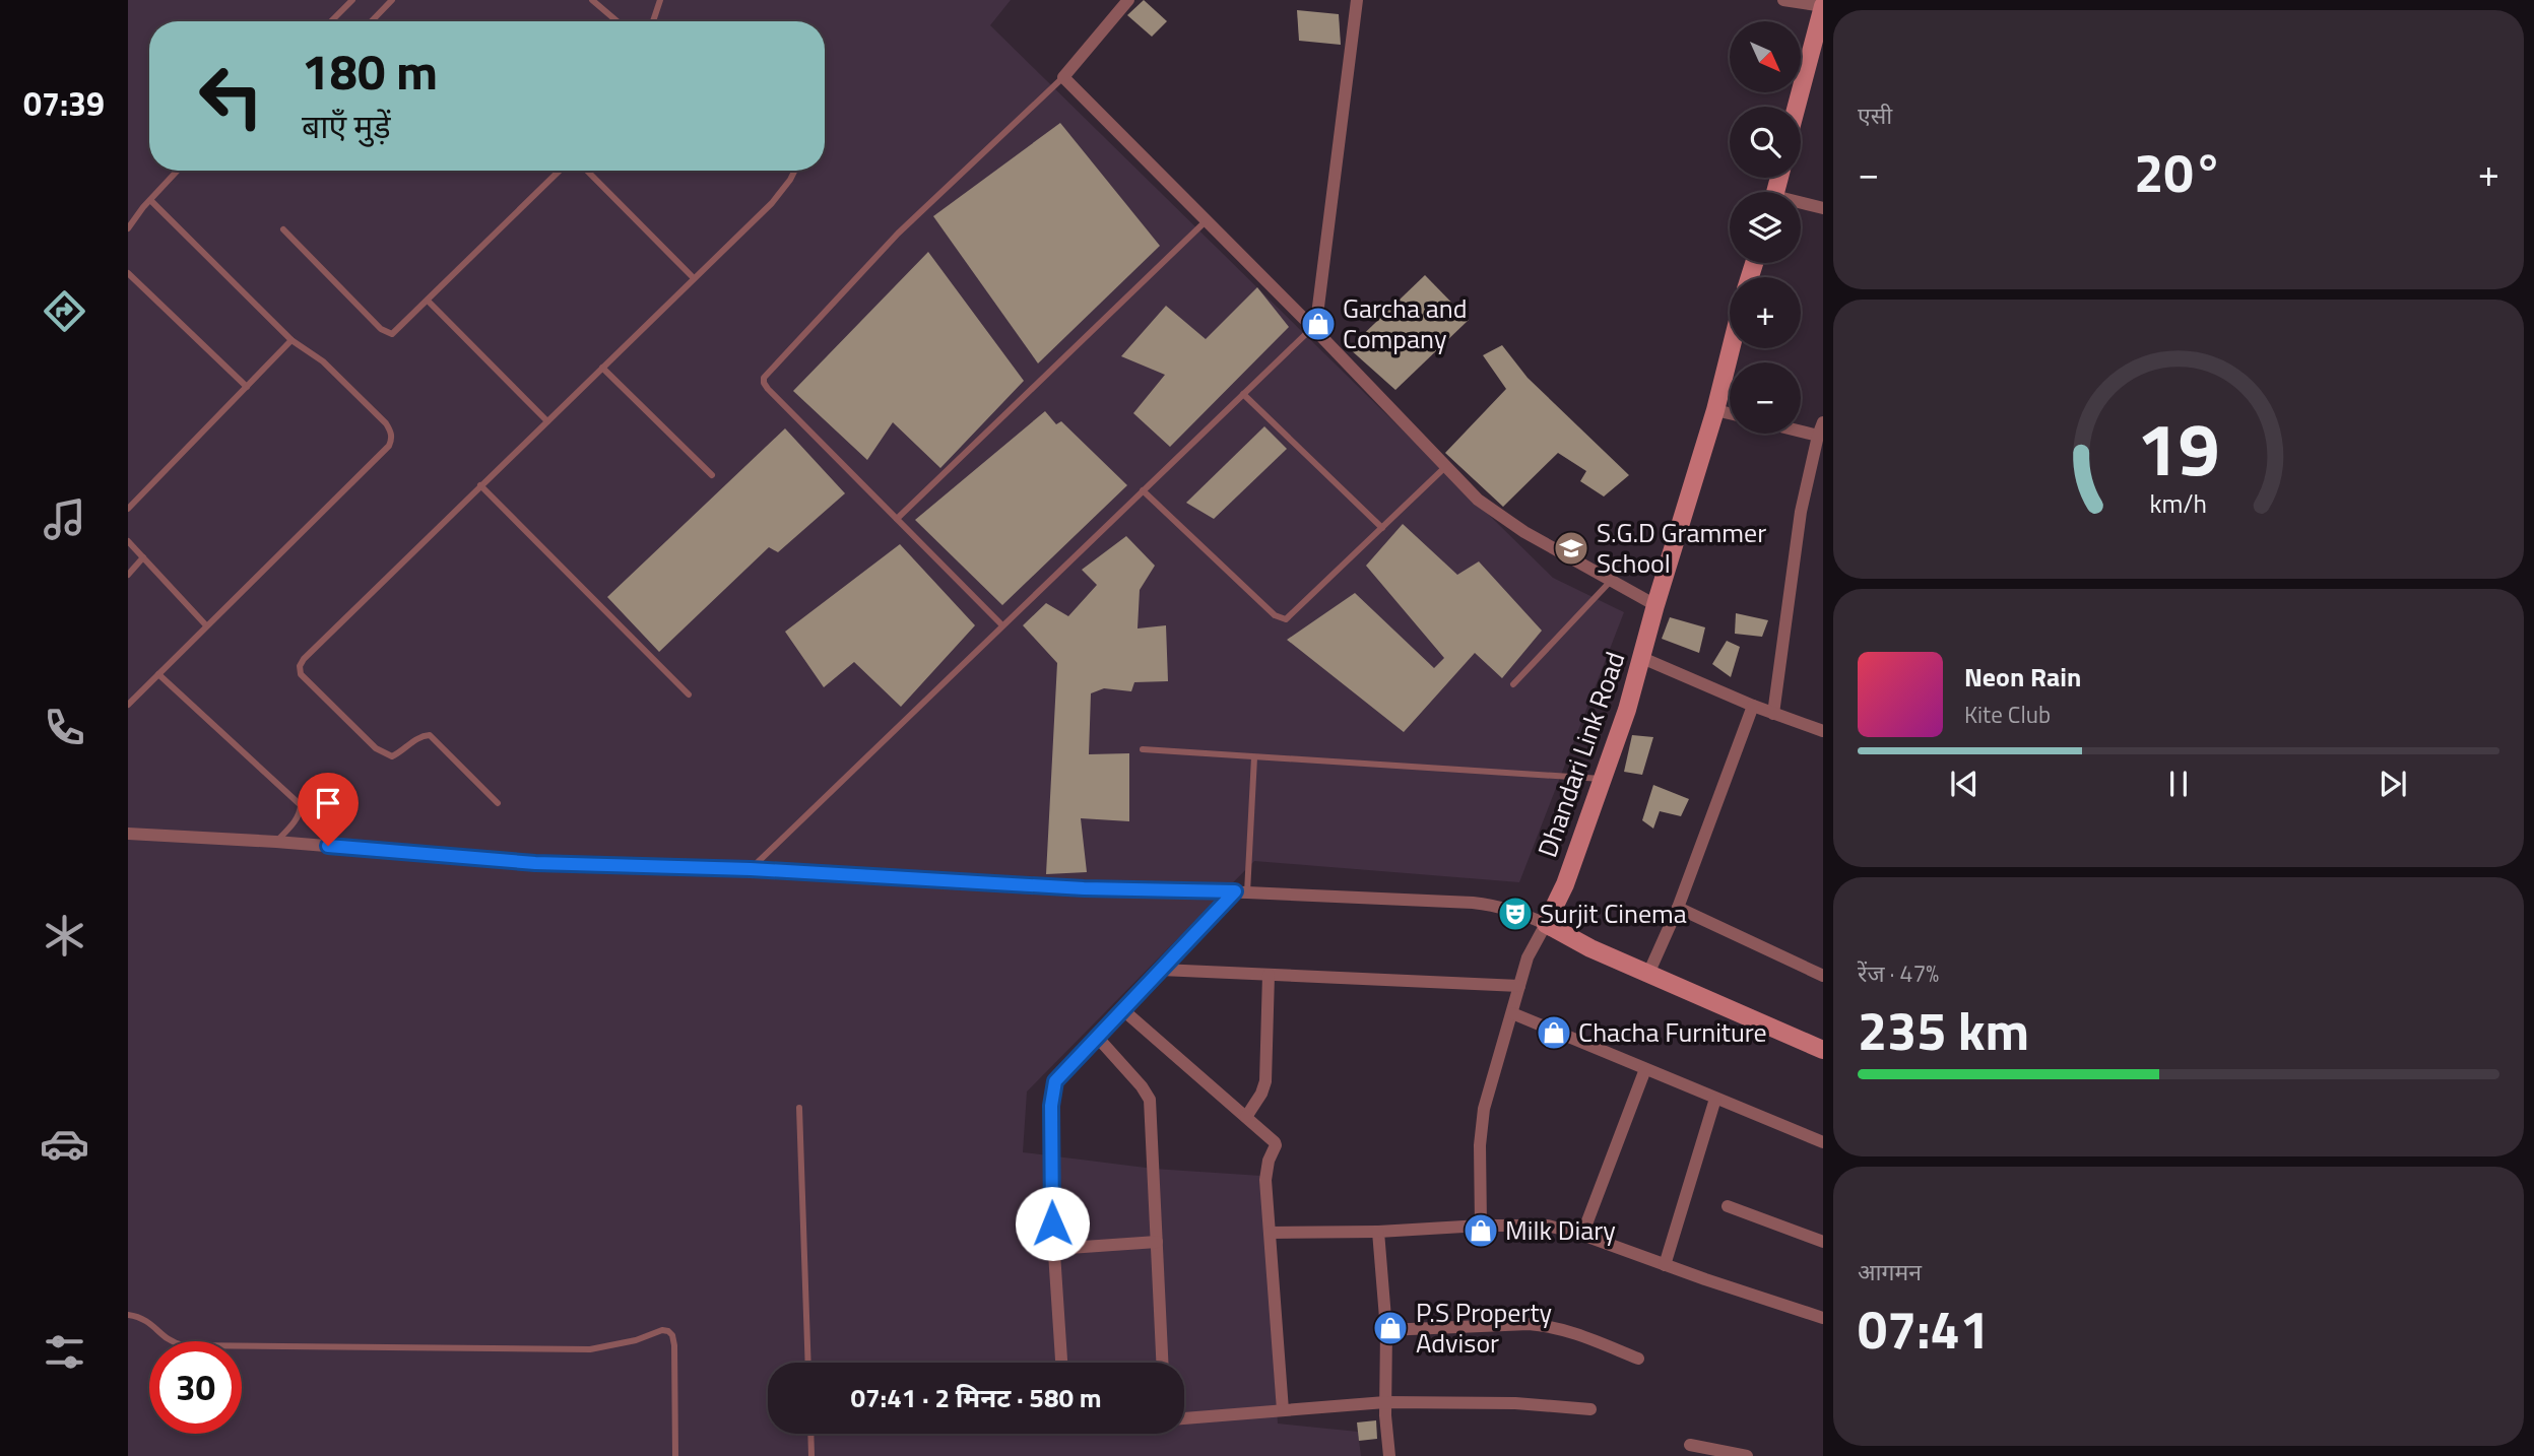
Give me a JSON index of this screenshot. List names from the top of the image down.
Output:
{
  "streets": {
    "street": ["Dhandari Link Road"]
  },
  "places": {
    "shop": [
      "Garcha and Company",
      "Chacha Furniture",
      "Milk Diary",
      "P.S Property Advisor"
    ],
    "school or university": ["S.G.D Grammer School"],
    "theatre": ["Surjit Cinema"]
  },
  "north": "bottom right",
  "page": {
    "tabs": "07:39",
    "tile": [
      "एसी",
      ["रेंज · 47%", "235 km"],
      ["आगमन", "07:41"]
    ],
    "map_buttons": ["+", "−"],
    "turn": ["180 m", "बाएँ मुड़ें"],
    "heat": ["−", "20°", "+"],
    "song": ["Neon Rain", "Kite Club"],
    "limit": "30",
    "trip": "07:41 · 2 मिनट · 580 m",
    "gauge": ["19", "km/h"]
  }
}
